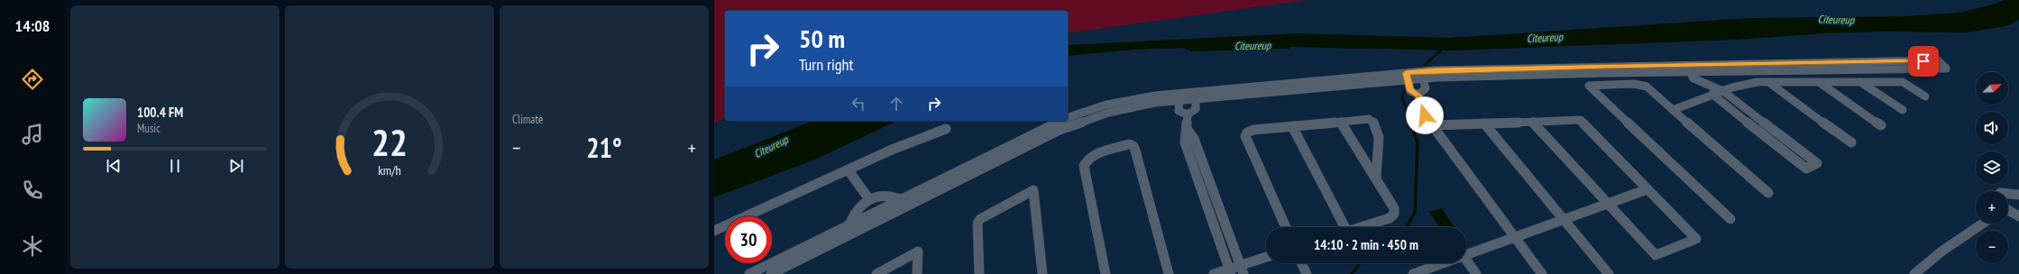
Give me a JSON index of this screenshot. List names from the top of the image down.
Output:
{
  "water": ["Citeureup"],
  "north": "top right",
  "page": {
    "tabs": "14:08",
    "tile": "Climate",
    "turn": ["50 m", "Turn right"],
    "map_buttons": ["+", "−"],
    "song": ["100.4 FM", "Music"],
    "heat": ["−", "21°", "+"],
    "limit": "30",
    "trip": "14:10 · 2 min · 450 m",
    "gauge": ["22", "km/h"]
  }
}
